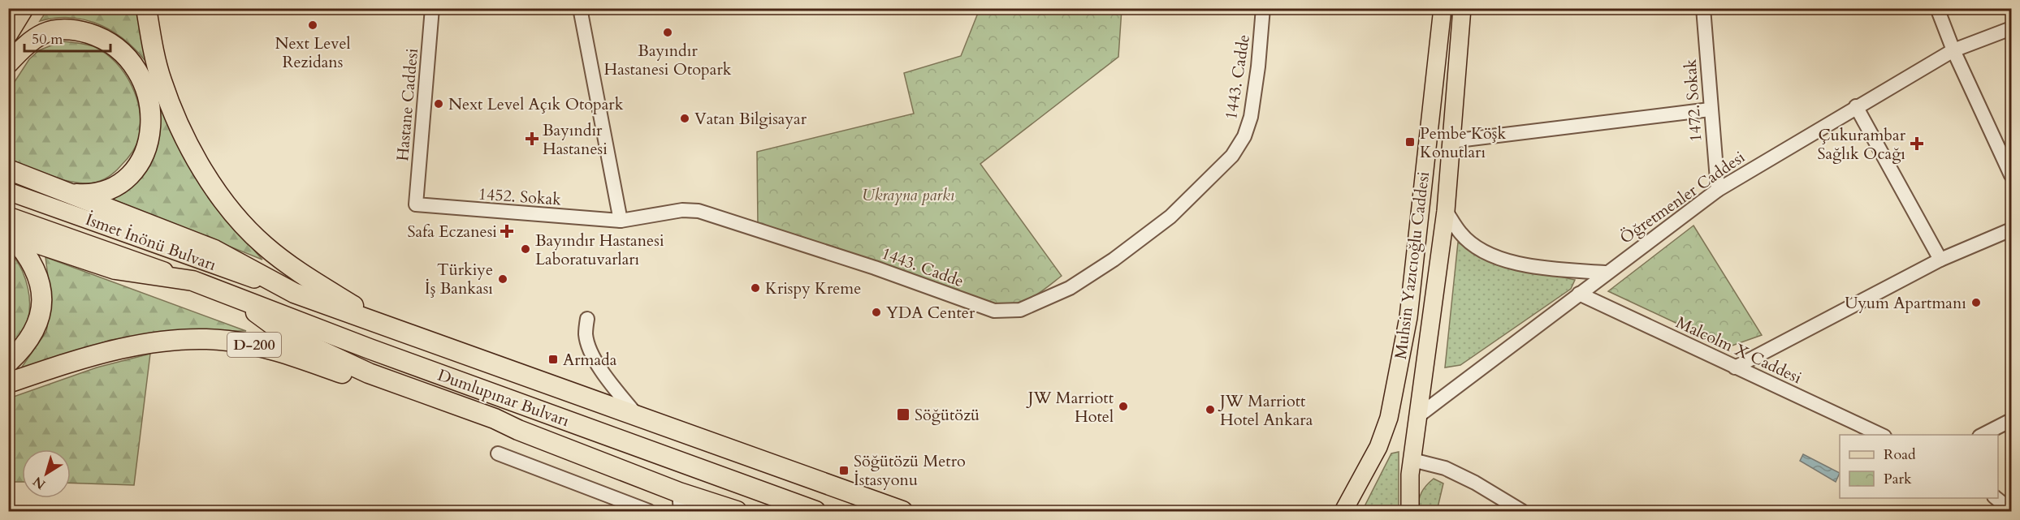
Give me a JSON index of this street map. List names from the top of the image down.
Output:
{
  "streets": {
    "highway": ["D-200", "Dumlupınar Bulvarı"],
    "main road": ["İsmet İnönü Bulvarı", "Muhsin Yazıcıoğlu Caddesi"],
    "street": [
      "1443. Cadde",
      "1472. Sokak",
      "Hastane Caddesi",
      "1452. Sokak",
      "Öğretmenler Caddesi",
      "Malcolm X Caddesi"
    ]
  },
  "crossings": [
    ["1443. Cadde", "1452. Sokak"],
    ["1472. Sokak", "Öğretmenler Caddesi"],
    ["Hastane Caddesi", "1452. Sokak"],
    ["Öğretmenler Caddesi", "Muhsin Yazıcıoğlu Caddesi"],
    ["Öğretmenler Caddesi", "Malcolm X Caddesi"],
    ["İsmet İnönü Bulvarı", "Dumlupınar Bulvarı"]
  ],
  "parks": ["Ukrayna parkı"],
  "places": {
    "other": [
      "Next Level Rezidans",
      "Bayındır Hastanesi Otopark",
      "Next Level Açık Otopark",
      "Vatan Bilgisayar",
      "Bayındır Hastanesi Laboratuvarları",
      "Türkiye İş Bankası",
      "Krispy Kreme",
      "Uyum Apartmanı",
      "YDA Center",
      "JW Marriott Hotel",
      "JW Marriott Hotel Ankara"
    ],
    "health": ["Bayındır Hastanesi", "Çukurambar Sağlık Ocağı", "Safa Eczanesi"],
    "transit": [
      "Pembe Köşk Konutları",
      "Armada",
      "Söğütözü",
      "Söğütözü Metro İstasyonu"
    ]
  },
  "legend": ["Road", "Park"],
  "scale_bar": "50 m",
  "north": "bottom left"
}
